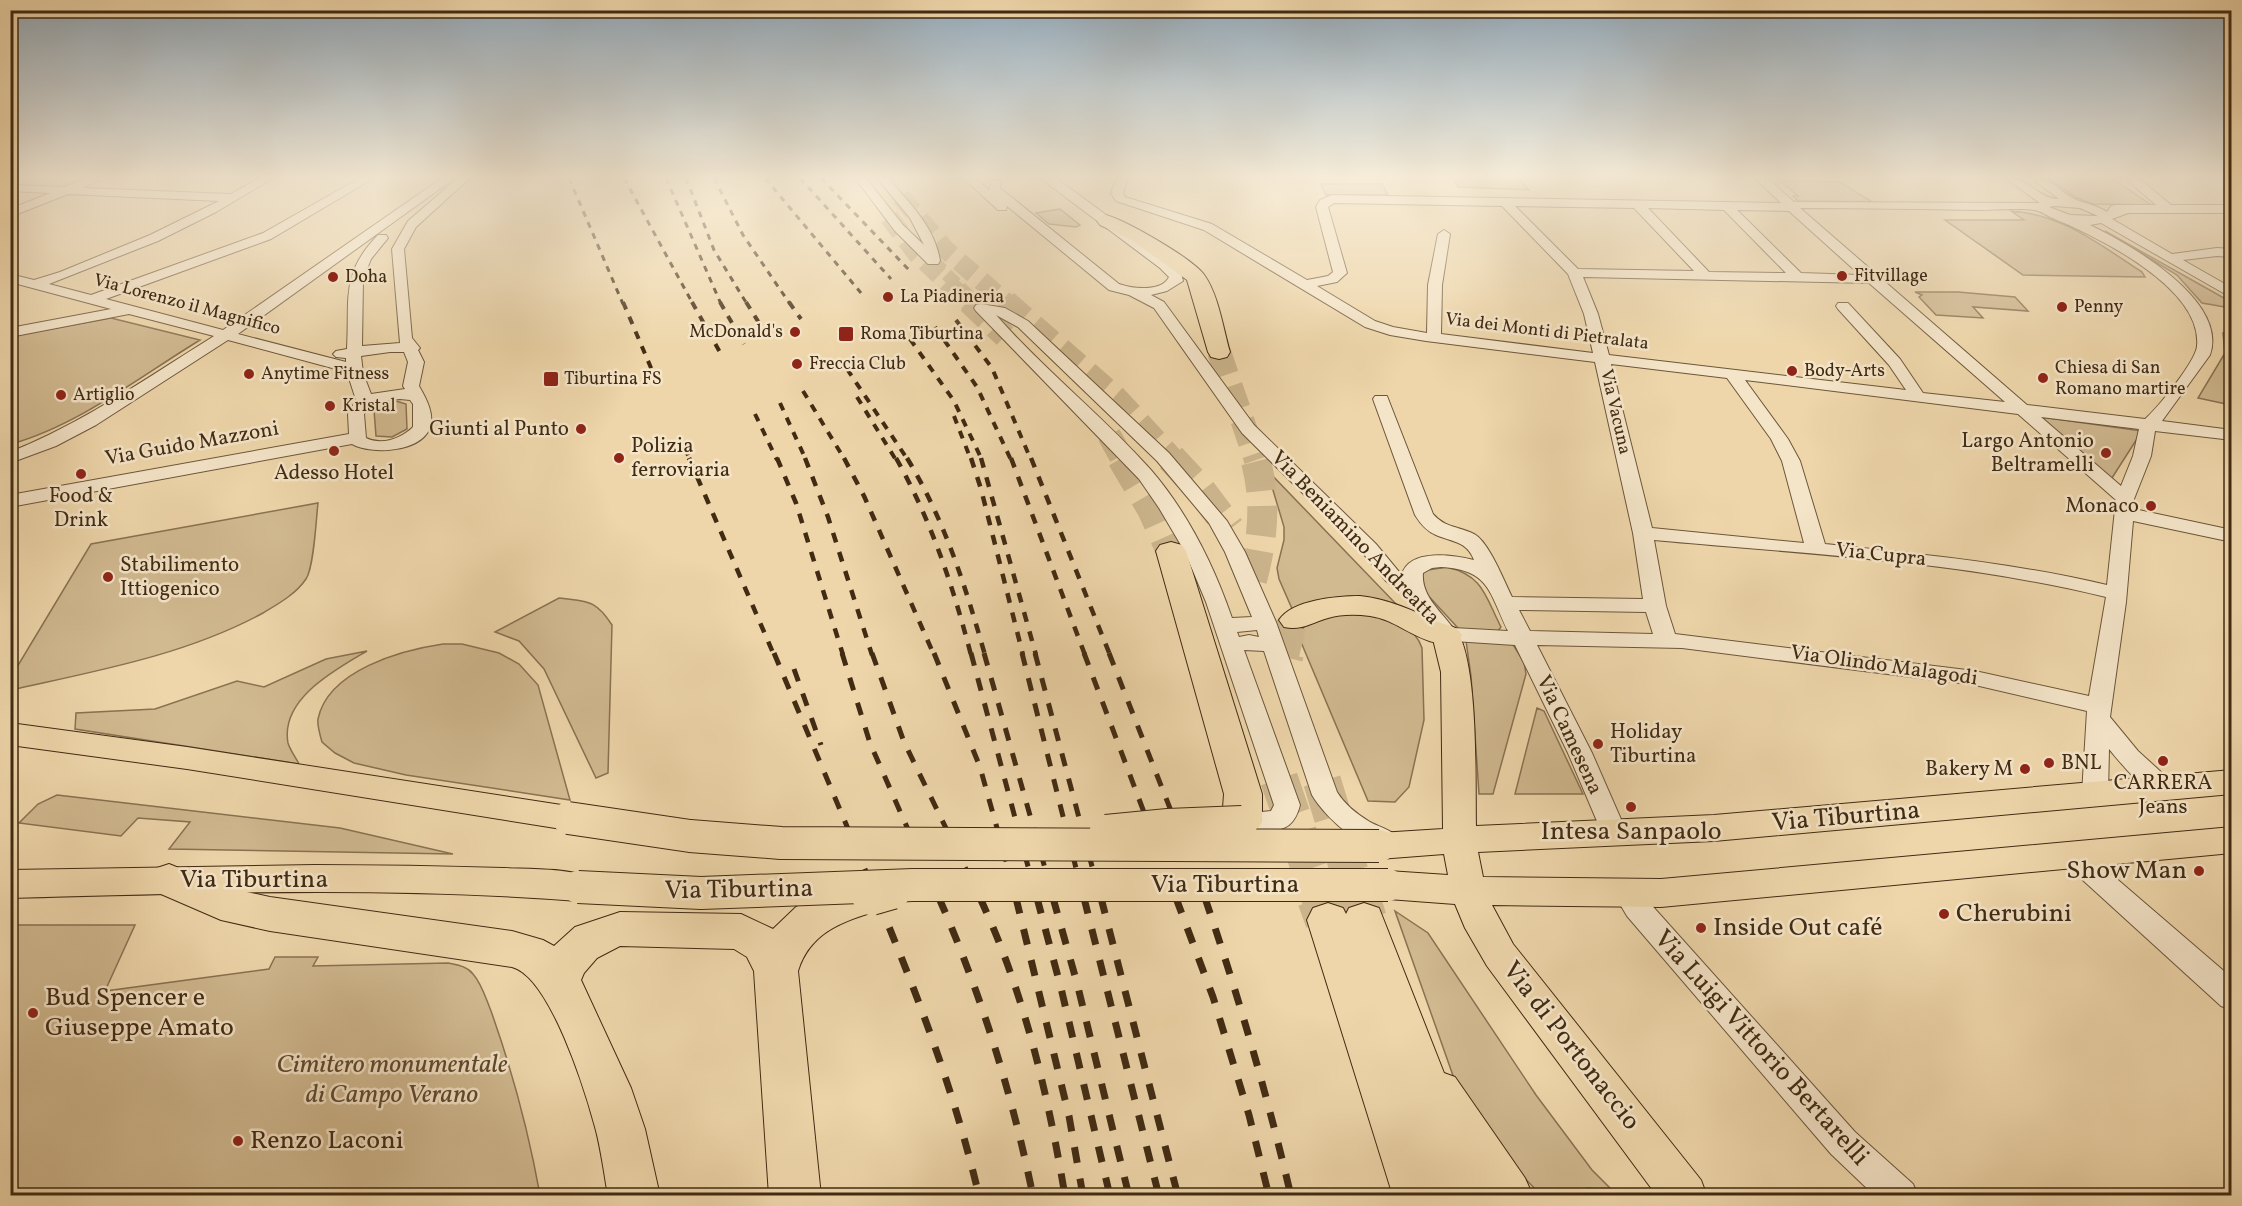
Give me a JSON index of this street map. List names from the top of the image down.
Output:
{
  "streets": {
    "main road": ["Via Beniamino Andreatta", "Via Tiburtina", "Via di Portonaccio"],
    "street": [
      "Via Lorenzo il Magnifico",
      "Via dei Monti di Pietralata",
      "Via Vacuna",
      "Via Guido Mazzoni",
      "Via Cupra",
      "Via Olindo Malagodi",
      "Via Camesena",
      "Via Luigi Vittorio Bertarelli"
    ]
  },
  "crossings": [
    ["Via dei Monti di Pietralata", "Via Vacuna"],
    ["Via Vacuna", "Via Cupra"],
    ["Via Vacuna", "Via Olindo Malagodi"],
    ["Via Beniamino Andreatta", "Via Olindo Malagodi"],
    ["Via Beniamino Andreatta", "Via Tiburtina"],
    ["Via Olindo Malagodi", "Via Camesena"],
    ["Via Camesena", "Via Tiburtina"],
    ["Via Tiburtina", "Via di Portonaccio"],
    ["Via Tiburtina", "Via Luigi Vittorio Bertarelli"]
  ],
  "parks": ["Cimitero monumentale di Campo Verano"],
  "places": {
    "other": [
      "Fitvillage",
      "Doha",
      "La Piadineria",
      "Penny",
      "McDonald's",
      "Freccia Club",
      "Body-Arts",
      "Anytime Fitness",
      "Chiesa di San Romano martire",
      "Artiglio",
      "Kristal",
      "Giunti al Punto",
      "Adesso Hotel",
      "Largo Antonio Beltramelli",
      "Polizia ferroviaria",
      "Food & Drink",
      "Monaco",
      "Stabilimento Ittiogenico",
      "Holiday Tiburtina",
      "CARRERA Jeans",
      "BNL",
      "Bakery M",
      "Intesa Sanpaolo",
      "Show Man",
      "Cherubini",
      "Inside Out café",
      "Bud Spencer e Giuseppe Amato",
      "Renzo Laconi"
    ],
    "transit": ["Roma Tiburtina", "Tiburtina FS"]
  }
}
